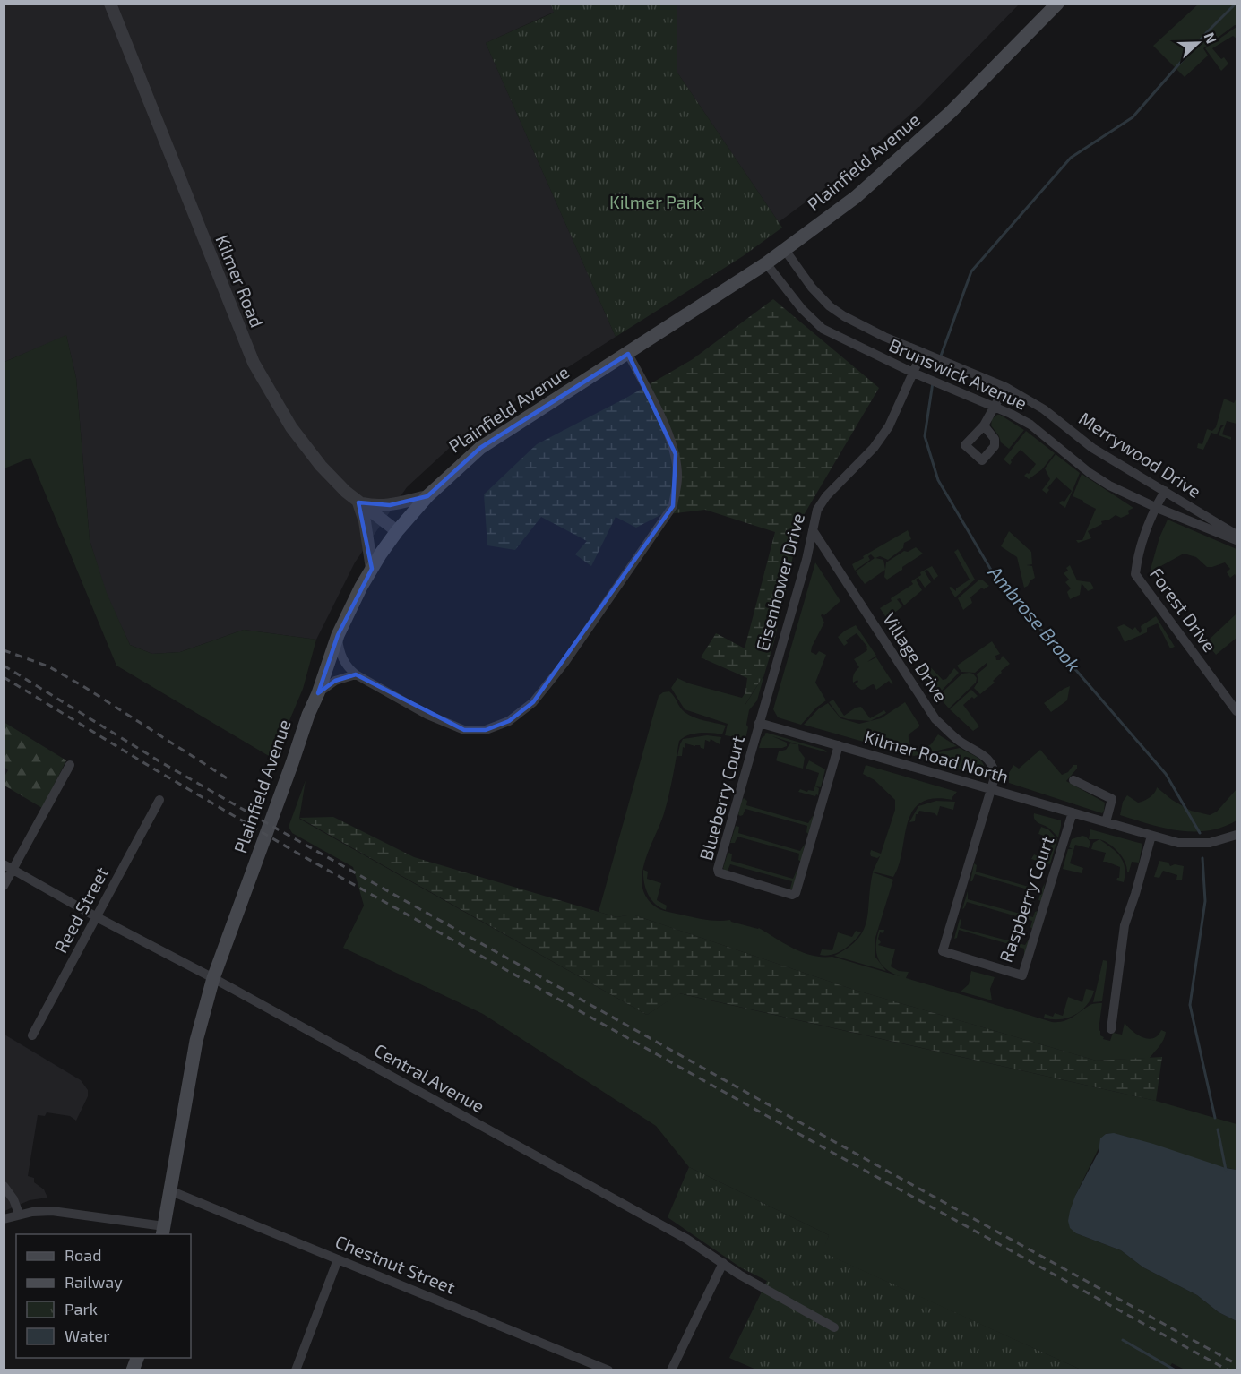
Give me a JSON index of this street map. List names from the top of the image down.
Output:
{
  "streets": {
    "main road": ["Plainfield Avenue"],
    "street": [
      "Kilmer Road",
      "Brunswick Avenue",
      "Merrywood Drive",
      "Eisenhower Drive",
      "Forest Drive",
      "Village Drive",
      "Kilmer Road North",
      "Blueberry Court",
      "Raspberry Court",
      "Reed Street",
      "Central Avenue",
      "Chestnut Street"
    ]
  },
  "crossings": [
    ["Plainfield Avenue", "Kilmer Road"],
    ["Plainfield Avenue", "Brunswick Avenue"],
    ["Plainfield Avenue", "Merrywood Drive"],
    ["Plainfield Avenue", "Central Avenue"],
    ["Plainfield Avenue", "Chestnut Street"],
    ["Brunswick Avenue", "Eisenhower Drive"],
    ["Brunswick Avenue", "Forest Drive"],
    ["Merrywood Drive", "Eisenhower Drive"],
    ["Merrywood Drive", "Forest Drive"],
    ["Eisenhower Drive", "Village Drive"],
    ["Eisenhower Drive", "Kilmer Road North"],
    ["Eisenhower Drive", "Blueberry Court"],
    ["Village Drive", "Kilmer Road North"],
    ["Village Drive", "Raspberry Court"],
    ["Kilmer Road North", "Blueberry Court"],
    ["Kilmer Road North", "Raspberry Court"],
    ["Reed Street", "Central Avenue"]
  ],
  "water": ["Ambrose Brook"],
  "parks": ["Kilmer Park"],
  "legend": [
    "Road",
    "Railway",
    "Park",
    "Water"
  ],
  "north": "right"
}
